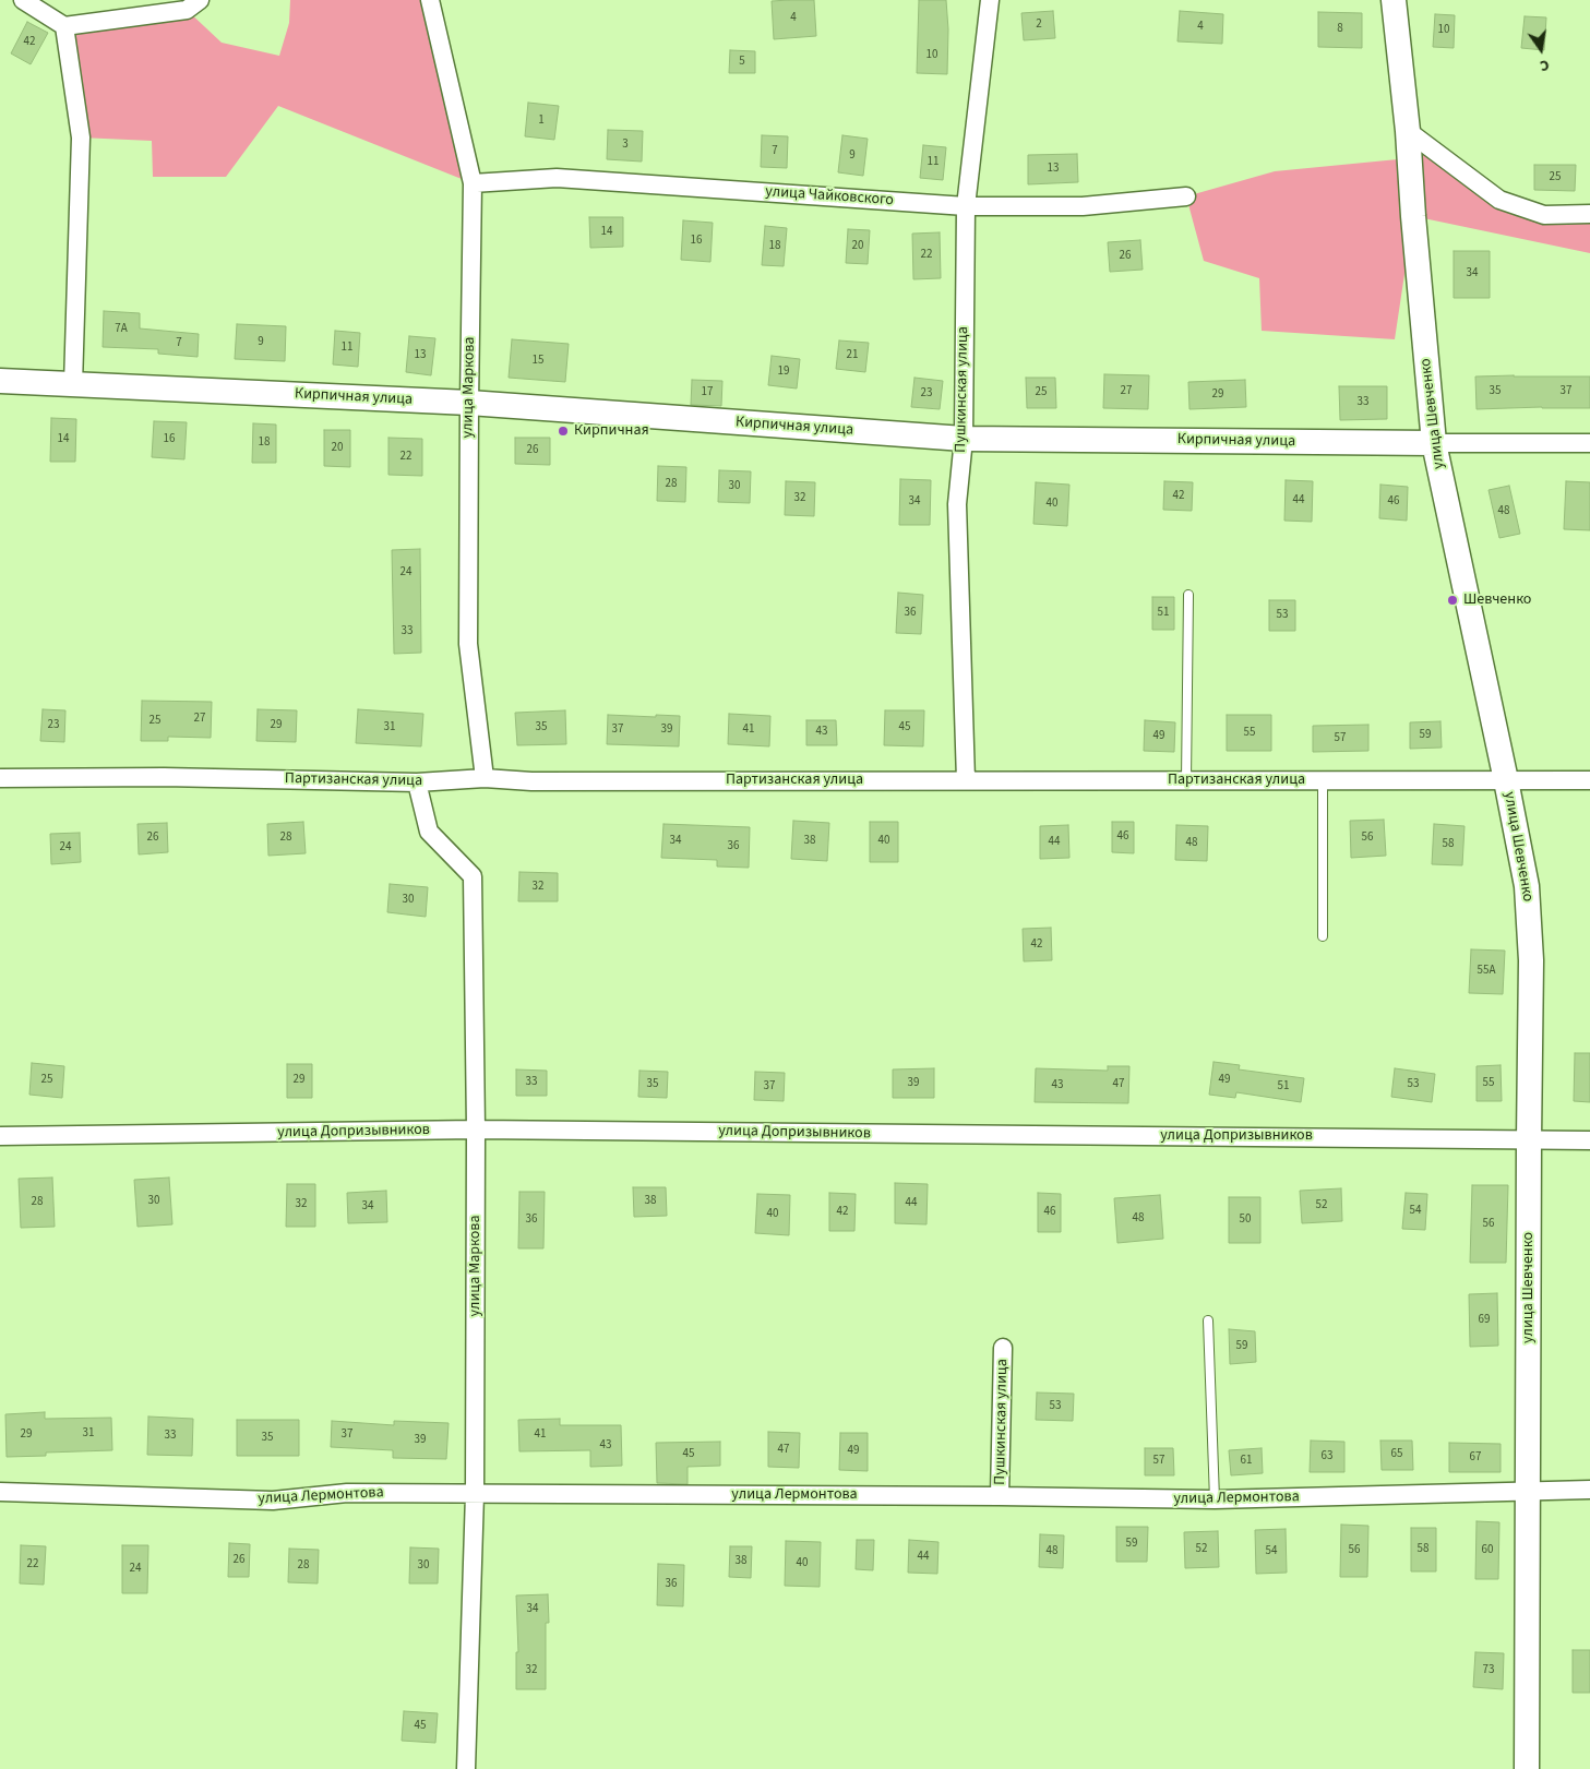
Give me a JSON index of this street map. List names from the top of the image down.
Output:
{
  "streets": {
    "street": [
      "улица Чайковского",
      "улица Маркова",
      "Пушкинская улица",
      "Кирпичная улица",
      "улица Шевченко",
      "Партизанская улица",
      "улица Допризывников",
      "улица Лермонтова"
    ]
  },
  "crossings": [
    ["улица Чайковского", "улица Маркова"],
    ["улица Чайковского", "Пушкинская улица"],
    ["улица Маркова", "Кирпичная улица"],
    ["улица Маркова", "Партизанская улица"],
    ["улица Маркова", "улица Допризывников"],
    ["улица Маркова", "улица Лермонтова"],
    ["Пушкинская улица", "Кирпичная улица"],
    ["Пушкинская улица", "Партизанская улица"],
    ["Пушкинская улица", "улица Лермонтова"],
    ["Кирпичная улица", "улица Шевченко"],
    ["улица Шевченко", "Партизанская улица"],
    ["улица Шевченко", "улица Допризывников"],
    ["улица Шевченко", "улица Лермонтова"]
  ],
  "places": ["Кирпичная", "Шевченко"],
  "house_numbers": [
    "4",
    "2",
    "4",
    "8",
    "10",
    "42",
    "10",
    "5",
    "1",
    "3",
    "7",
    "9",
    "11",
    "13",
    "25",
    "14",
    "16",
    "18",
    "20",
    "22",
    "26",
    "34",
    "7А",
    "9",
    "7",
    "11",
    "13",
    "21",
    "15",
    "19",
    "27",
    "35",
    "37",
    "17",
    "25",
    "23",
    "29",
    "33",
    "14",
    "16",
    "18",
    "20",
    "26",
    "22",
    "28",
    "30",
    "42",
    "32",
    "44",
    "34",
    "46",
    "40",
    "48",
    "24",
    "36",
    "51",
    "53",
    "33",
    "27",
    "25",
    "23",
    "29",
    "31",
    "35",
    "45",
    "37",
    "39",
    "41",
    "43",
    "55",
    "59",
    "49",
    "57",
    "46",
    "26",
    "28",
    "56",
    "34",
    "38",
    "40",
    "44",
    "48",
    "58",
    "36",
    "24",
    "32",
    "30",
    "42",
    "55А",
    "25",
    "29",
    "49",
    "33",
    "39",
    "55",
    "35",
    "47",
    "53",
    "43",
    "37",
    "51",
    "30",
    "38",
    "28",
    "44",
    "32",
    "52",
    "34",
    "54",
    "42",
    "46",
    "40",
    "48",
    "36",
    "50",
    "56",
    "69",
    "59",
    "53",
    "31",
    "29",
    "37",
    "41",
    "33",
    "35",
    "39",
    "43",
    "47",
    "49",
    "45",
    "65",
    "63",
    "67",
    "57",
    "61",
    "59",
    "52",
    "58",
    "56",
    "60",
    "48",
    "54",
    "44",
    "26",
    "38",
    "40",
    "22",
    "28",
    "30",
    "24",
    "36",
    "34",
    "32",
    "73",
    "45"
  ],
  "north": "bottom"
}
